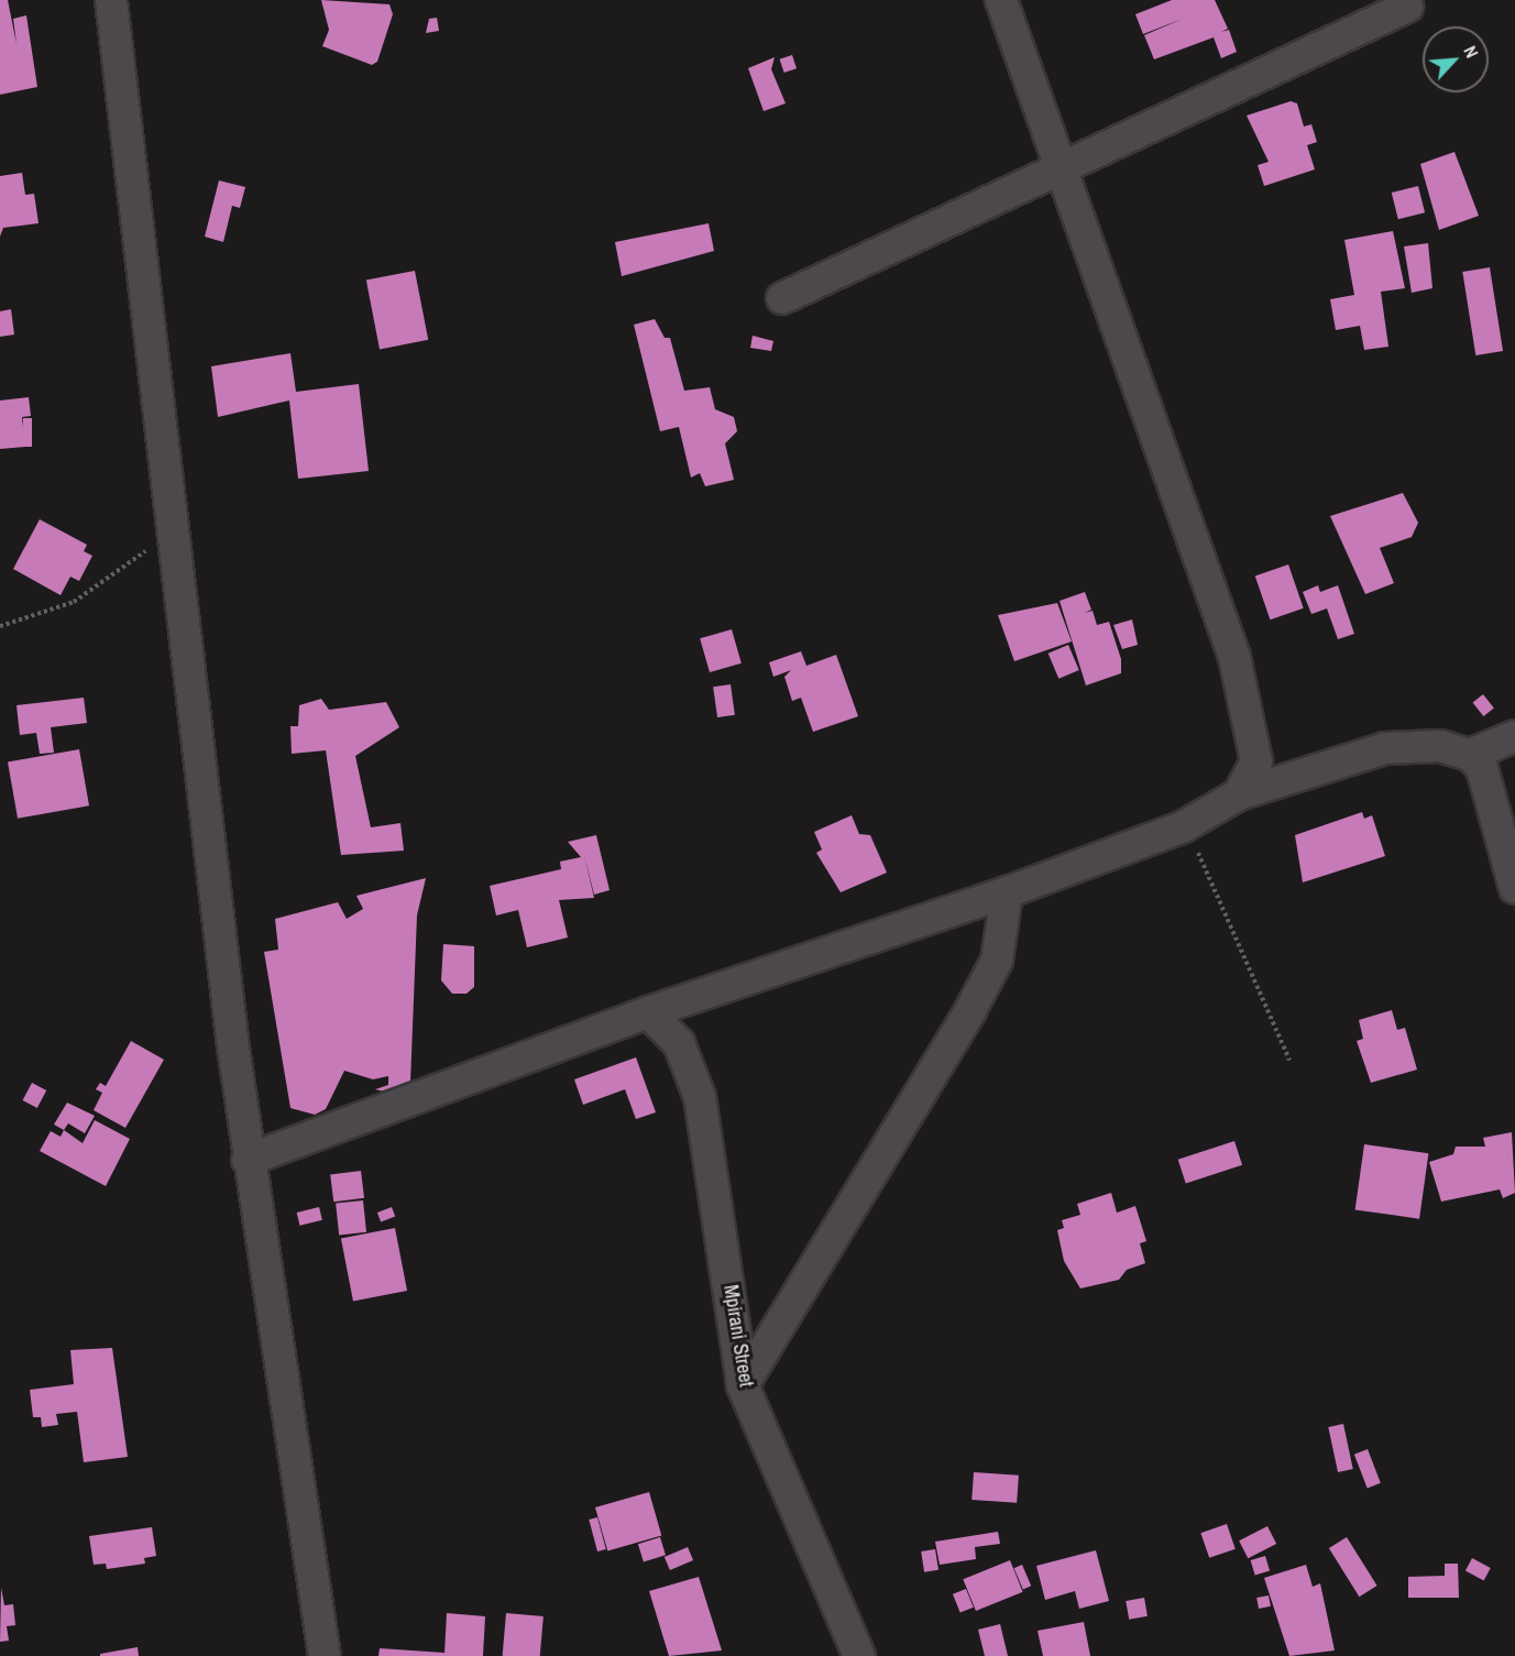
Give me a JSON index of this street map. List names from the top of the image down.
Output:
{
  "streets": {
    "street": ["Mpirani Street"]
  },
  "north": "top right"
}
